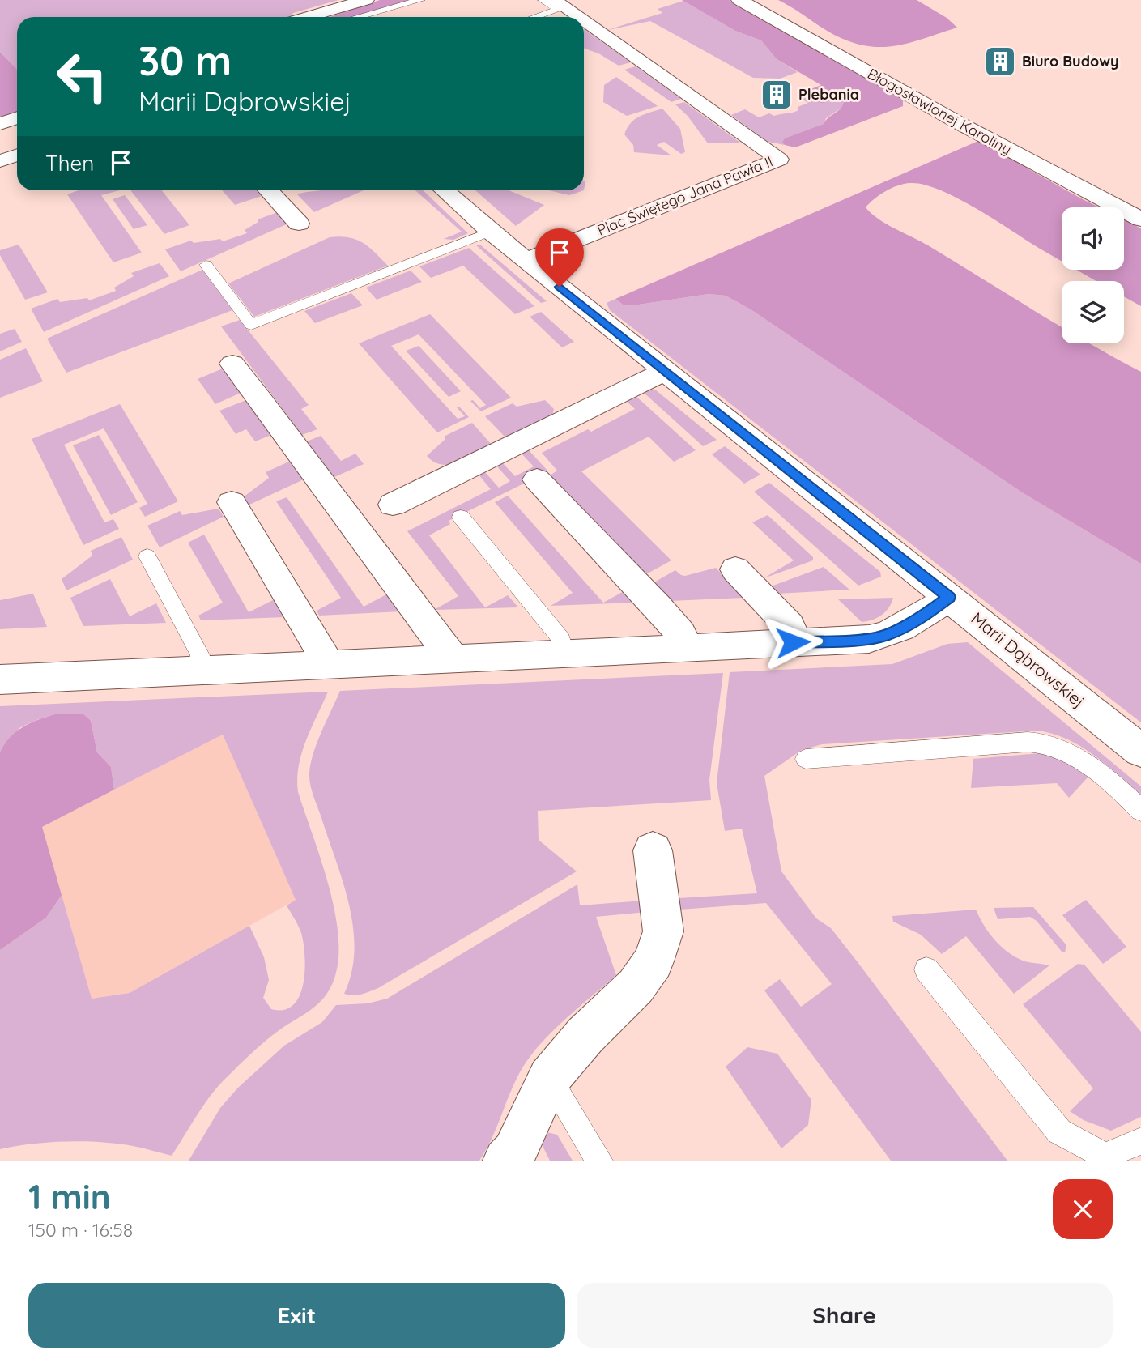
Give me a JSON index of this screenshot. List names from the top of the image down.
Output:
{
  "streets": {
    "street": ["Błogosławionej Karoliny", "Plac Świętego Jana Pawła II", "Marii Dąbrowskiej"]
  },
  "crossings": [
    ["Plac Świętego Jana Pawła II", "Marii Dąbrowskiej"]
  ],
  "places": {
    "building": ["Biuro Budowy", "Plebania"]
  },
  "page": {
    "turn": ["30 m", "Marii Dąbrowskiej"],
    "then": "Then",
    "heading": ["1 min", "150 m · 16:58"],
    "buttons": ["Exit", "Share"]
  }
}
